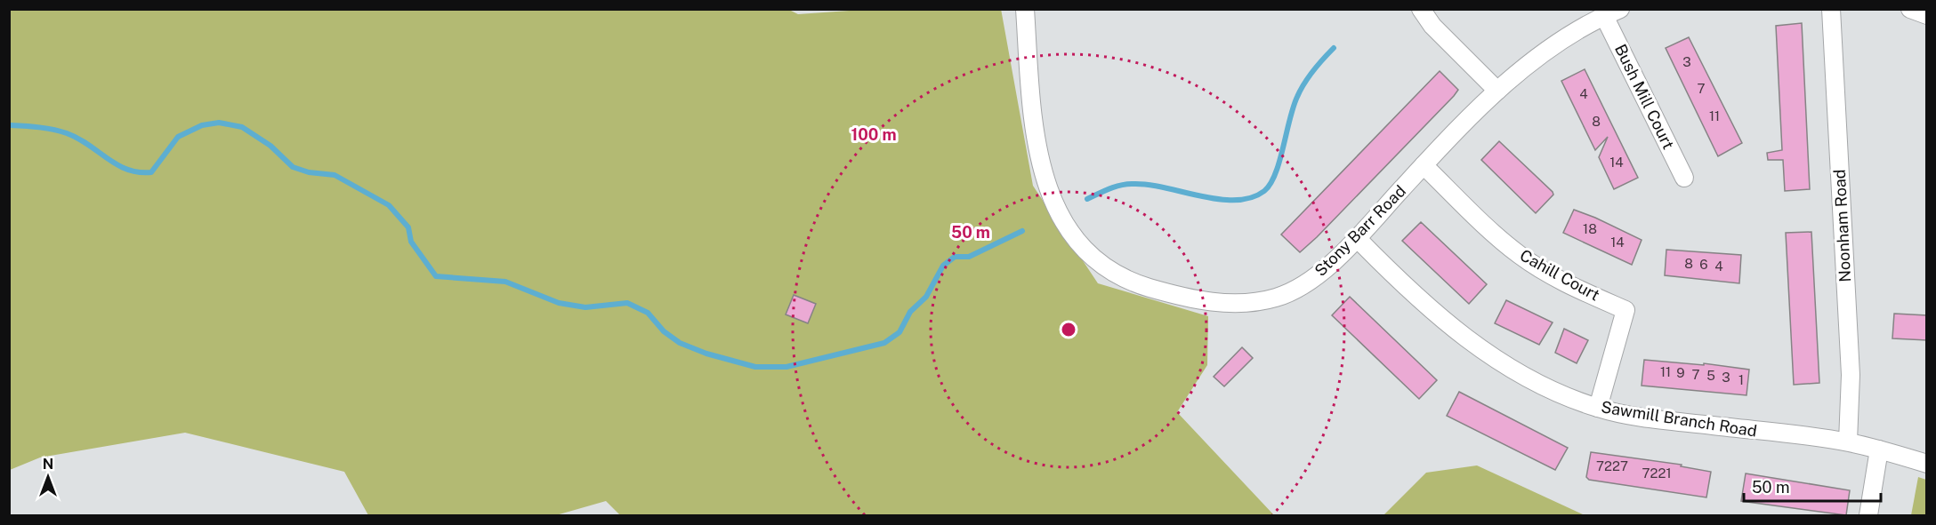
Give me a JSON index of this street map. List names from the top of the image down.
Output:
{
  "streets": {
    "street": [
      "Bush Mill Court",
      "Noonham Road",
      "Stony Barr Road",
      "Cahill Court",
      "Sawmill Branch Road"
    ]
  },
  "crossings": [
    ["Bush Mill Court", "Stony Barr Road"],
    ["Noonham Road", "Sawmill Branch Road"],
    ["Stony Barr Road", "Cahill Court"],
    ["Stony Barr Road", "Sawmill Branch Road"],
    ["Cahill Court", "Sawmill Branch Road"]
  ],
  "house_numbers": [
    "3",
    "7",
    "4",
    "11",
    "8",
    "14",
    "18",
    "14",
    "8",
    "6",
    "4",
    "11",
    "9",
    "7",
    "5",
    "3",
    "1",
    "7227",
    "7221"
  ],
  "scale_bar": "50 m",
  "north": "top",
  "rings": ["100 m", "50 m"]
}
